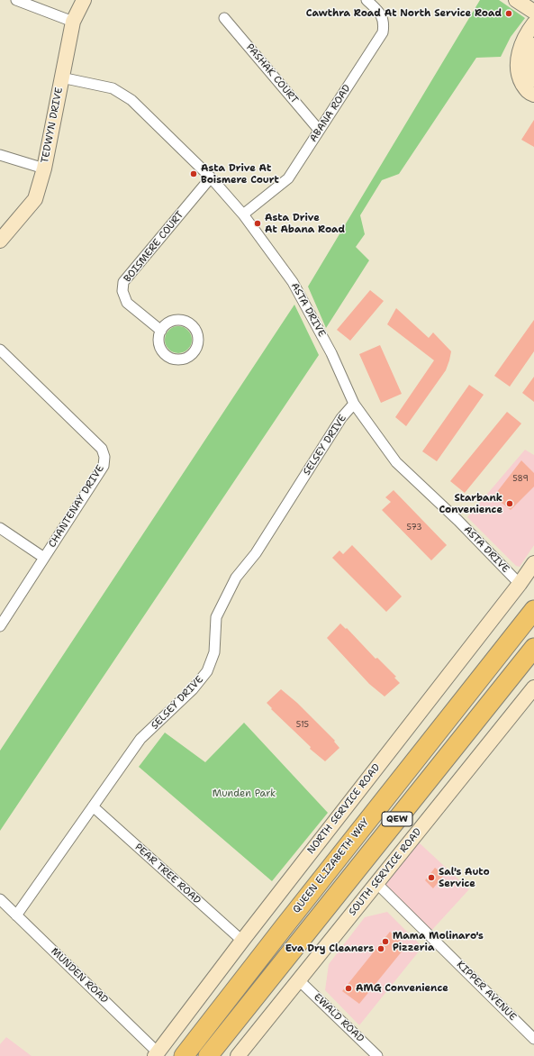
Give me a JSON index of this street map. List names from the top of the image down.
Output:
{
  "streets": {
    "highway": ["QEW", "QUEEN ELIZABETH WAY"],
    "street": [
      "PASHAK COURT",
      "ABANA ROAD",
      "TEDWYN DRIVE",
      "BOISMERE COURT",
      "ASTA DRIVE",
      "SELSEY DRIVE",
      "CHANTENAY DRIVE",
      "NORTH SERVICE ROAD",
      "SOUTH SERVICE ROAD",
      "PEAR TREE ROAD",
      "MUNDEN ROAD",
      "KIPPER AVENUE",
      "EWALD ROAD"
    ]
  },
  "crossings": [
    ["PASHAK COURT", "ABANA ROAD"],
    ["ABANA ROAD", "ASTA DRIVE"],
    ["TEDWYN DRIVE", "ASTA DRIVE"],
    ["BOISMERE COURT", "ASTA DRIVE"],
    ["ASTA DRIVE", "SELSEY DRIVE"],
    ["ASTA DRIVE", "NORTH SERVICE ROAD"],
    ["SELSEY DRIVE", "PEAR TREE ROAD"],
    ["SELSEY DRIVE", "MUNDEN ROAD"],
    ["NORTH SERVICE ROAD", "PEAR TREE ROAD"],
    ["NORTH SERVICE ROAD", "MUNDEN ROAD"],
    ["SOUTH SERVICE ROAD", "KIPPER AVENUE"],
    ["SOUTH SERVICE ROAD", "EWALD ROAD"]
  ],
  "parks": ["Munden Park"],
  "places": [
    "Cawthra Road At North Service Road",
    "Asta Drive At Boismere Court",
    "Asta Drive At Abana Road",
    "Starbank Convenience",
    "Sal's Auto Service",
    "Mama Molinaro's Pizzeria",
    "Eva Dry Cleaners",
    "AMG Convenience"
  ],
  "house_numbers": ["589", "573", "515"]
}
